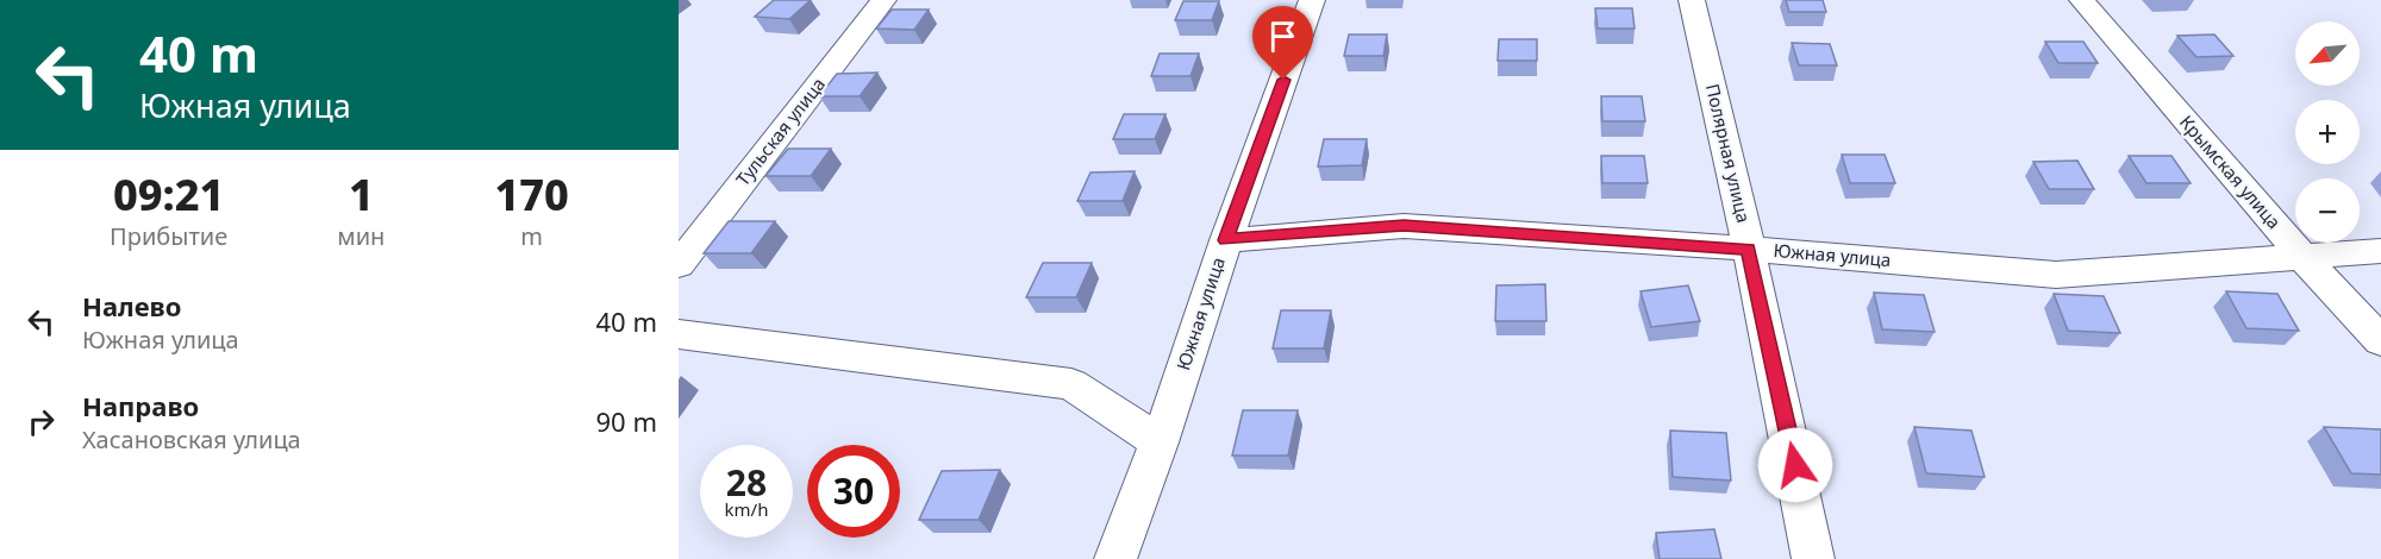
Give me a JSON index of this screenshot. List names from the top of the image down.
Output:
{
  "streets": {
    "street": [
      "Тульская улица",
      "Полярная улица",
      "Крымская улица",
      "Южная улица"
    ]
  },
  "crossings": [
    ["Полярная улица", "Южная улица"],
    ["Крымская улица", "Южная улица"]
  ],
  "north": "bottom left",
  "page": {
    "turn": ["40 m", "Южная улица"],
    "map_buttons": ["+", "−"],
    "eta": [
      "09:21",
      "Прибытие",
      "1",
      "мин",
      "170",
      "m"
    ],
    "list": [
      {
        "name": "Налево",
        "note": "Южная улица",
        "value": "40 m"
      },
      {
        "name": "Направо",
        "note": "Хасановская улица",
        "value": "90 m"
      }
    ],
    "speed": "28 km/h",
    "limit": "30"
  }
}
